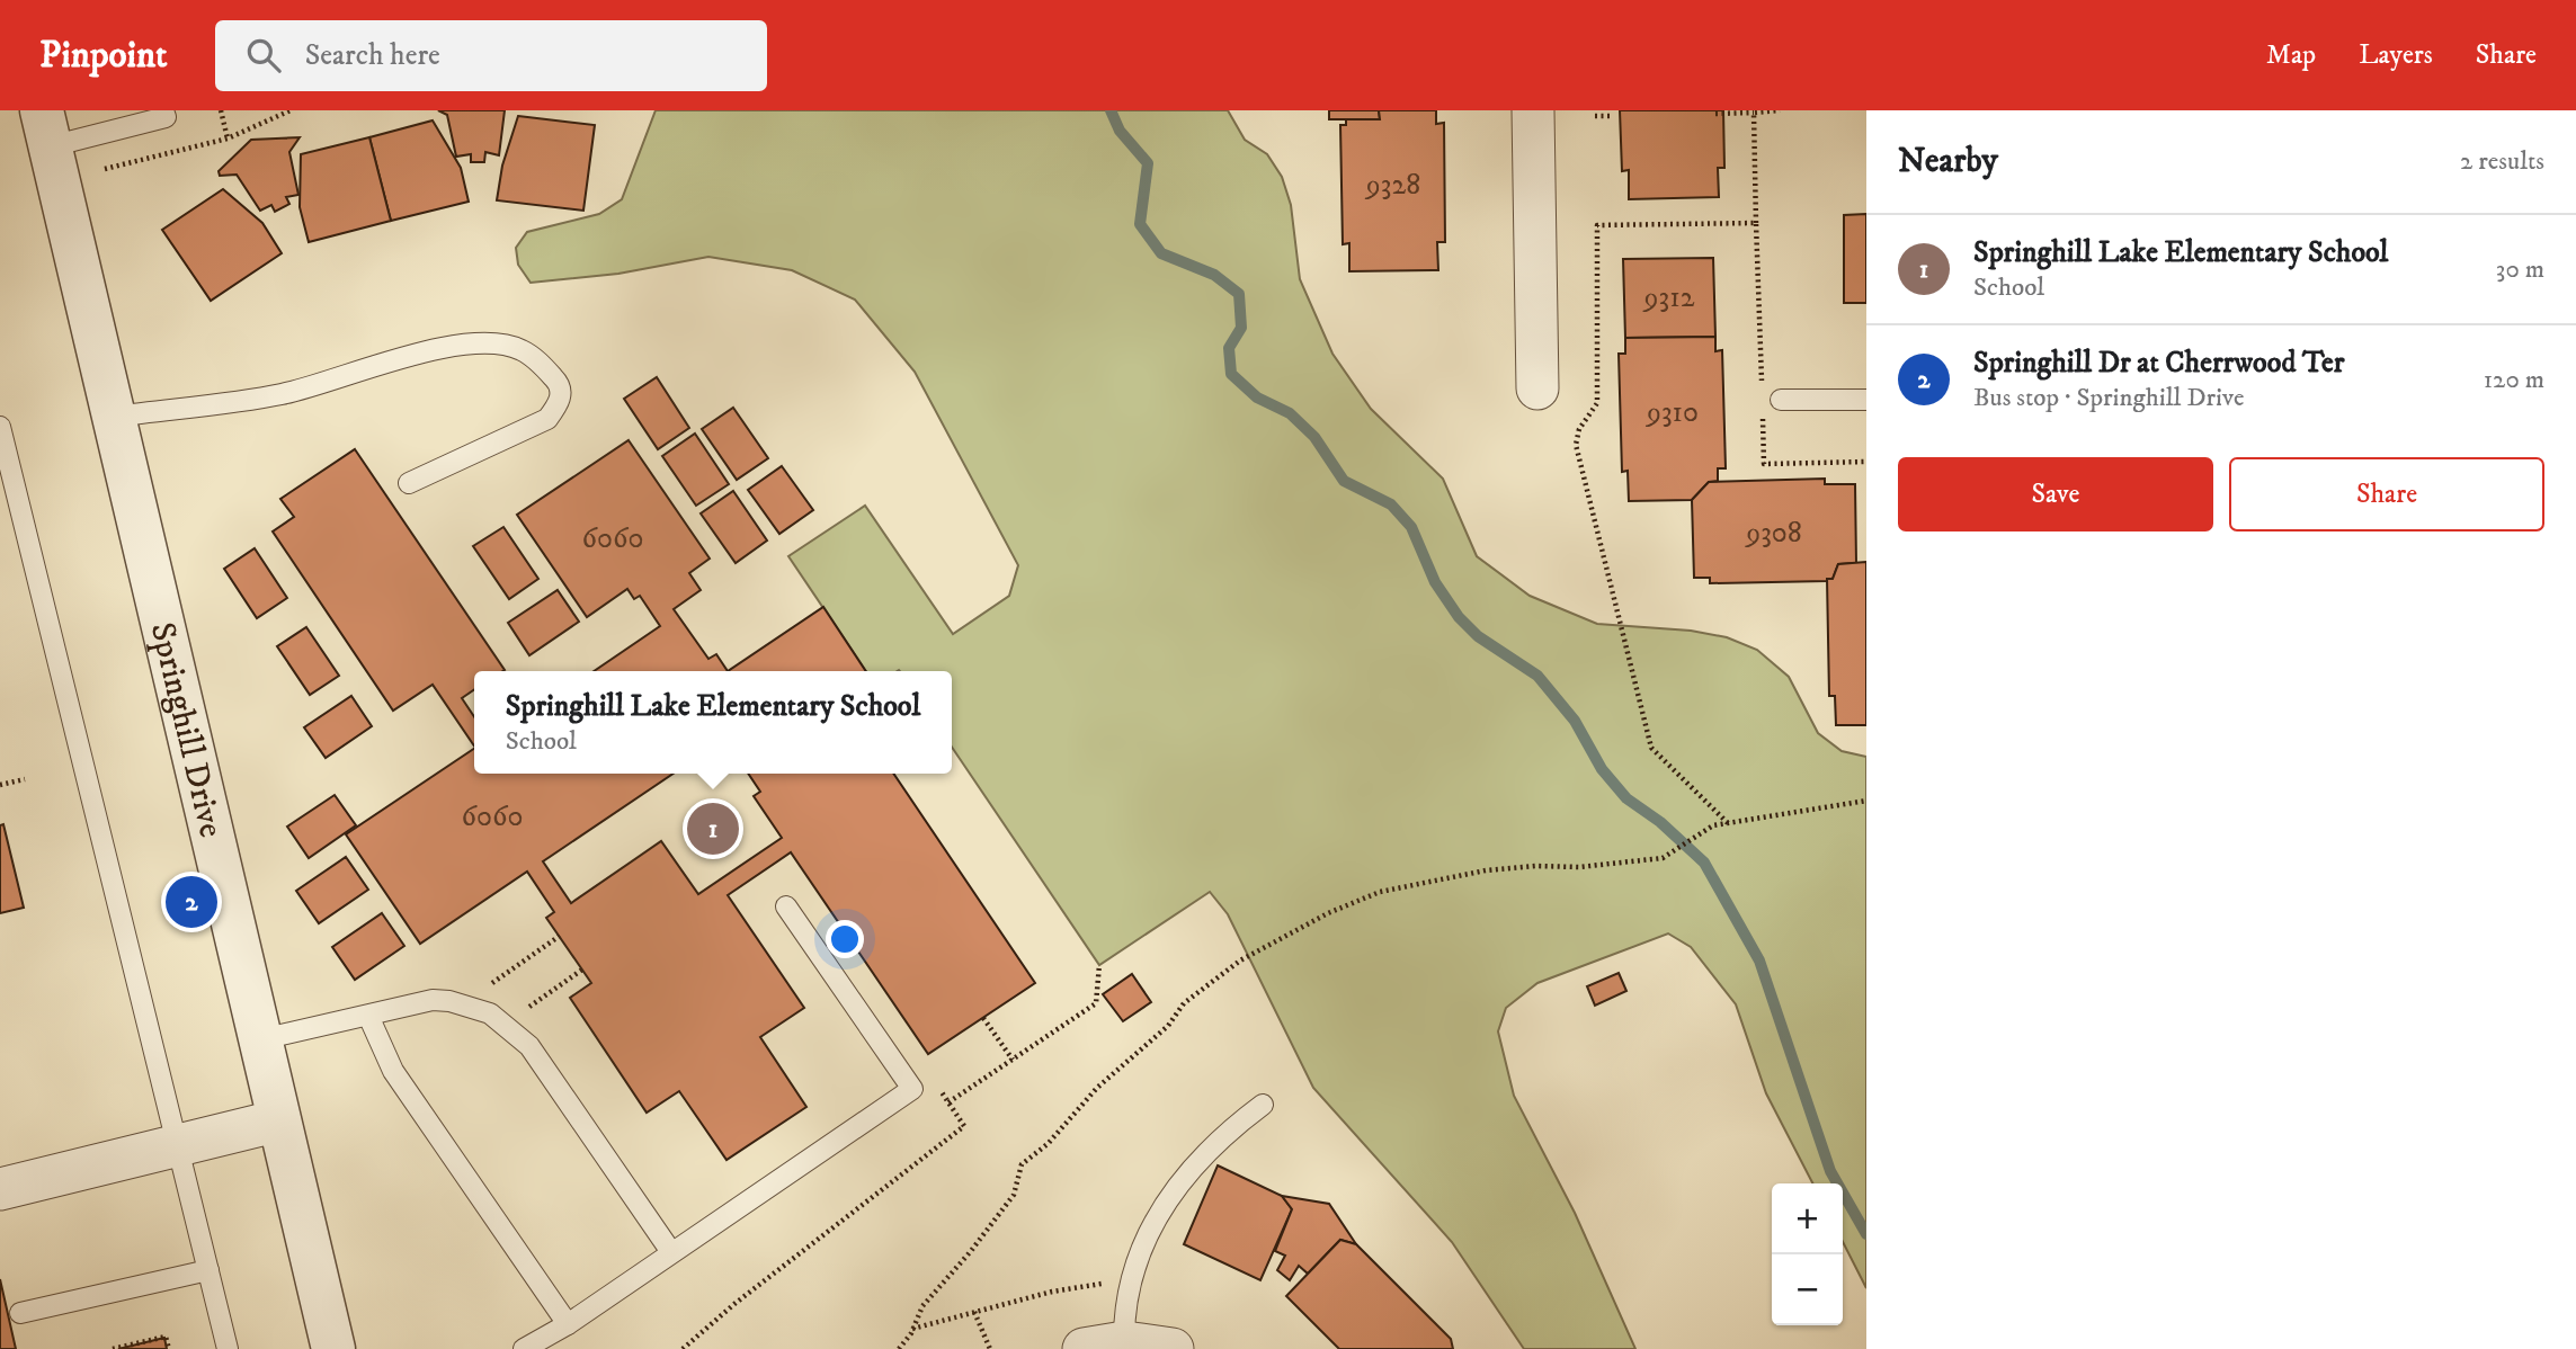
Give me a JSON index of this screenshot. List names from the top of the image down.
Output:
{
  "streets": {
    "street": ["Springhill Drive"]
  },
  "house_numbers": [
    "9328",
    "9312",
    "9310",
    "9308",
    "6060",
    "6060"
  ],
  "page": {
    "header": "Pinpoint",
    "search": "Search here",
    "nav": ["Map", "Layers", "Share"],
    "heading": ["Nearby", "2 results"],
    "list": [
      {
        "mark": "1",
        "name": "Springhill Lake Elementary School",
        "note": "School",
        "value": "30 m"
      },
      {
        "mark": "2",
        "name": "Springhill Dr at Cherrwood Ter",
        "note": "Bus stop · Springhill Drive",
        "value": "120 m"
      }
    ],
    "buttons": ["Save", "Share"],
    "popup": ["Springhill Lake Elementary School", "School"],
    "pins": ["1", "2"],
    "map_buttons": ["+", "−"]
  }
}
